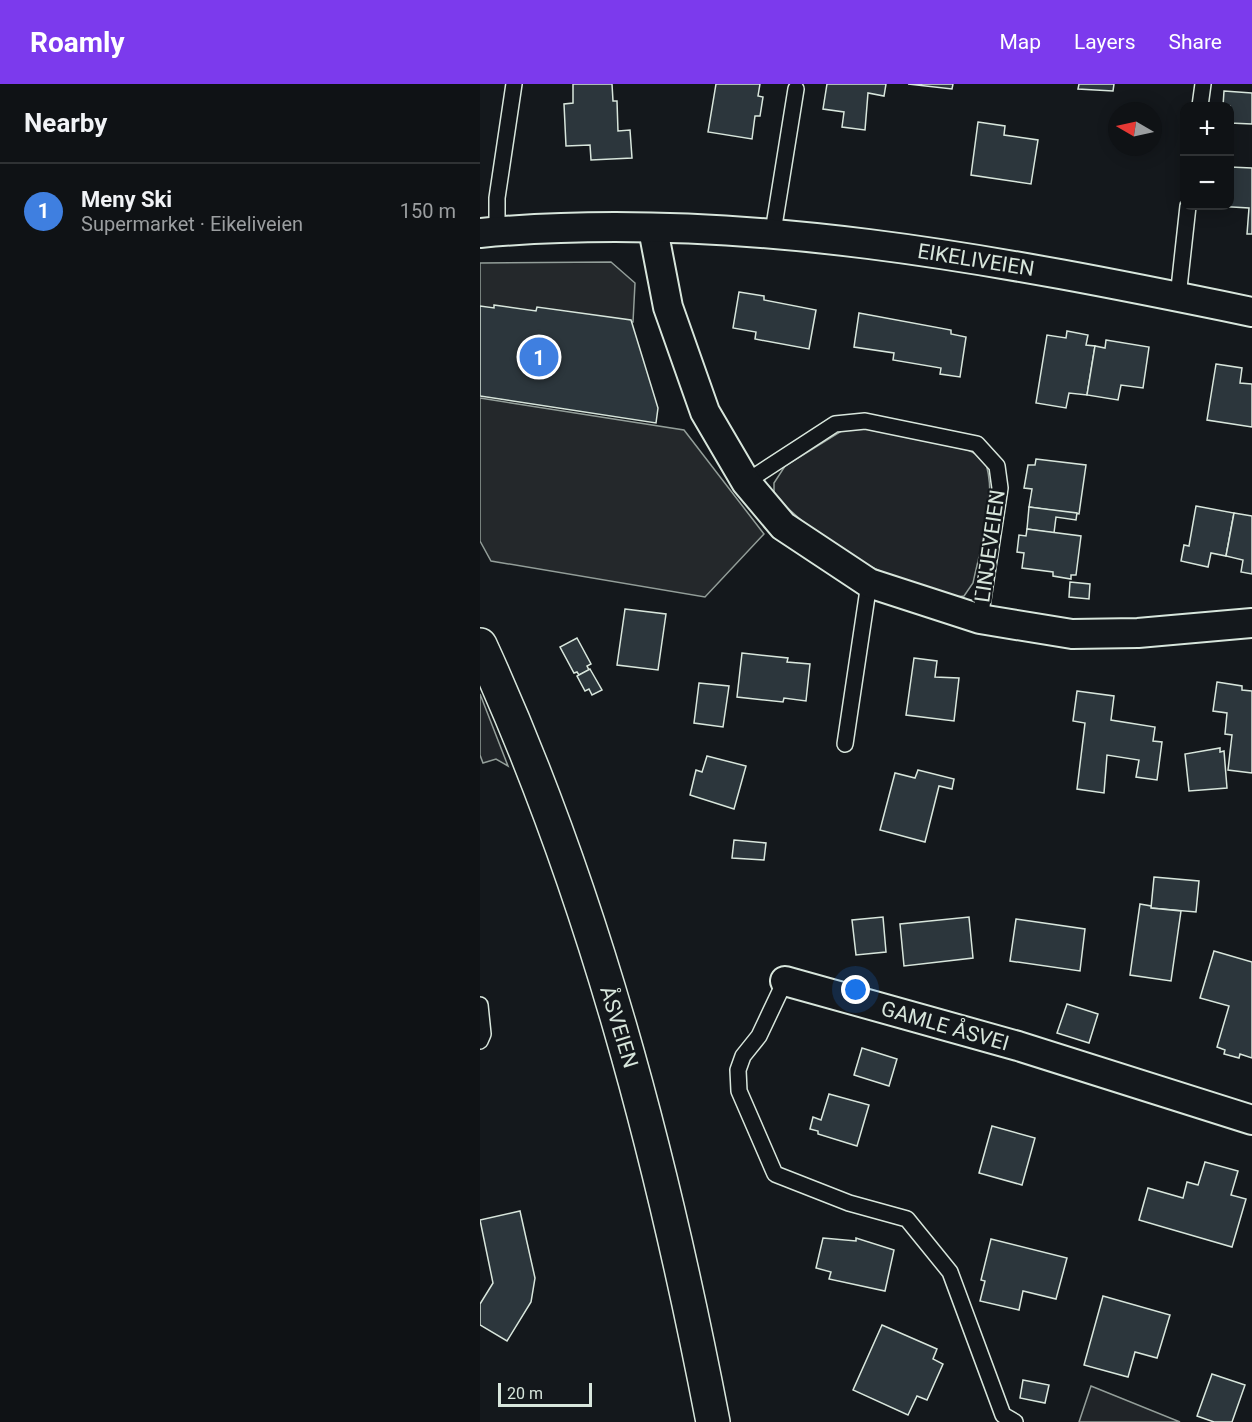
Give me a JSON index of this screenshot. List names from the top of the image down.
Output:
{
  "streets": {
    "main road": ["ÅSVEIEN"],
    "street": ["EIKELIVEIEN", "LINJEVEIEN", "GAMLE ÅSVEI"]
  },
  "crossings": [
    ["EIKELIVEIEN", "LINJEVEIEN"]
  ],
  "scale_bar": "20 m",
  "north": "left",
  "page": {
    "header": "Roamly",
    "nav": ["Map", "Layers", "Share"],
    "heading": "Nearby",
    "map_buttons": ["+", "−"],
    "list": [
      {
        "mark": "1",
        "name": "Meny Ski",
        "note": "Supermarket · Eikeliveien",
        "value": "150 m"
      }
    ],
    "pins": "1",
    "scale": "20 m"
  }
}
